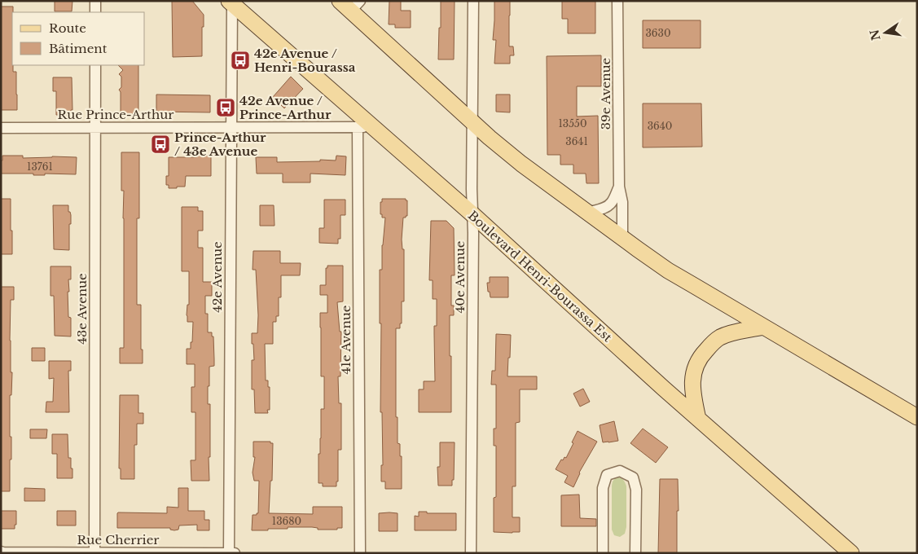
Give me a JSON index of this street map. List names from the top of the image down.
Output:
{
  "streets": {
    "main road": ["Boulevard Henri-Bourassa Est"],
    "street": [
      "39e Avenue",
      "Rue Prince-Arthur",
      "42e Avenue",
      "40e Avenue",
      "43e Avenue",
      "41e Avenue",
      "Rue Cherrier"
    ]
  },
  "crossings": [
    ["Rue Prince-Arthur", "Boulevard Henri-Bourassa Est"],
    ["Rue Prince-Arthur", "42e Avenue"],
    ["Rue Prince-Arthur", "43e Avenue"],
    ["Rue Prince-Arthur", "41e Avenue"],
    ["Boulevard Henri-Bourassa Est", "42e Avenue"],
    ["Boulevard Henri-Bourassa Est", "40e Avenue"],
    ["Boulevard Henri-Bourassa Est", "41e Avenue"],
    ["42e Avenue", "Rue Cherrier"],
    ["43e Avenue", "Rue Cherrier"]
  ],
  "places": {
    "bus stop": ["42e Avenue / Henri-Bourassa", "42e Avenue / Prince-Arthur", "Prince-Arthur / 43e Avenue"]
  },
  "house_numbers": [
    "3630",
    "13550",
    "3640",
    "3641",
    "13761",
    "13680"
  ],
  "legend": ["Route", "Bâtiment"],
  "north": "left"
}
